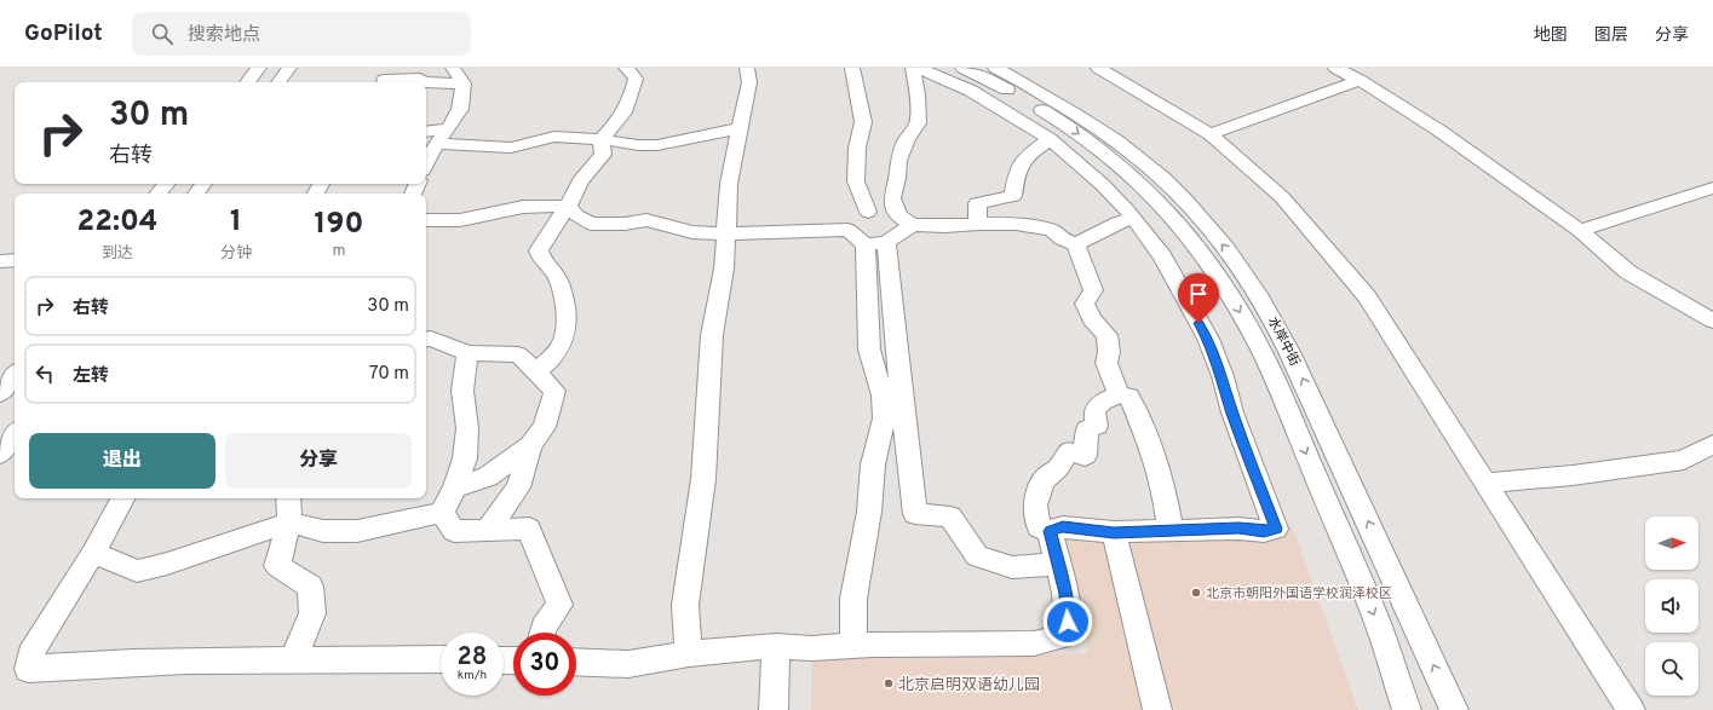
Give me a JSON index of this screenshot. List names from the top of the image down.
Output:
{
  "streets": {
    "street": ["水岸中街"]
  },
  "places": ["北京市朝阳外国语学校润泽校区", "北京启明双语幼儿园"],
  "north": "right",
  "page": {
    "header": "GoPilot",
    "search": "搜索地点",
    "nav": ["地图", "图层", "分享"],
    "turn": ["30 m", "右转"],
    "eta": [
      "22:04",
      "到达",
      "1",
      "分钟",
      "190",
      "m"
    ],
    "list": [
      {
        "name": "右转",
        "value": "30 m"
      },
      {
        "name": "左转",
        "value": "70 m"
      }
    ],
    "buttons": ["退出", "分享"],
    "speed": "28 km/h",
    "limit": "30"
  }
}
